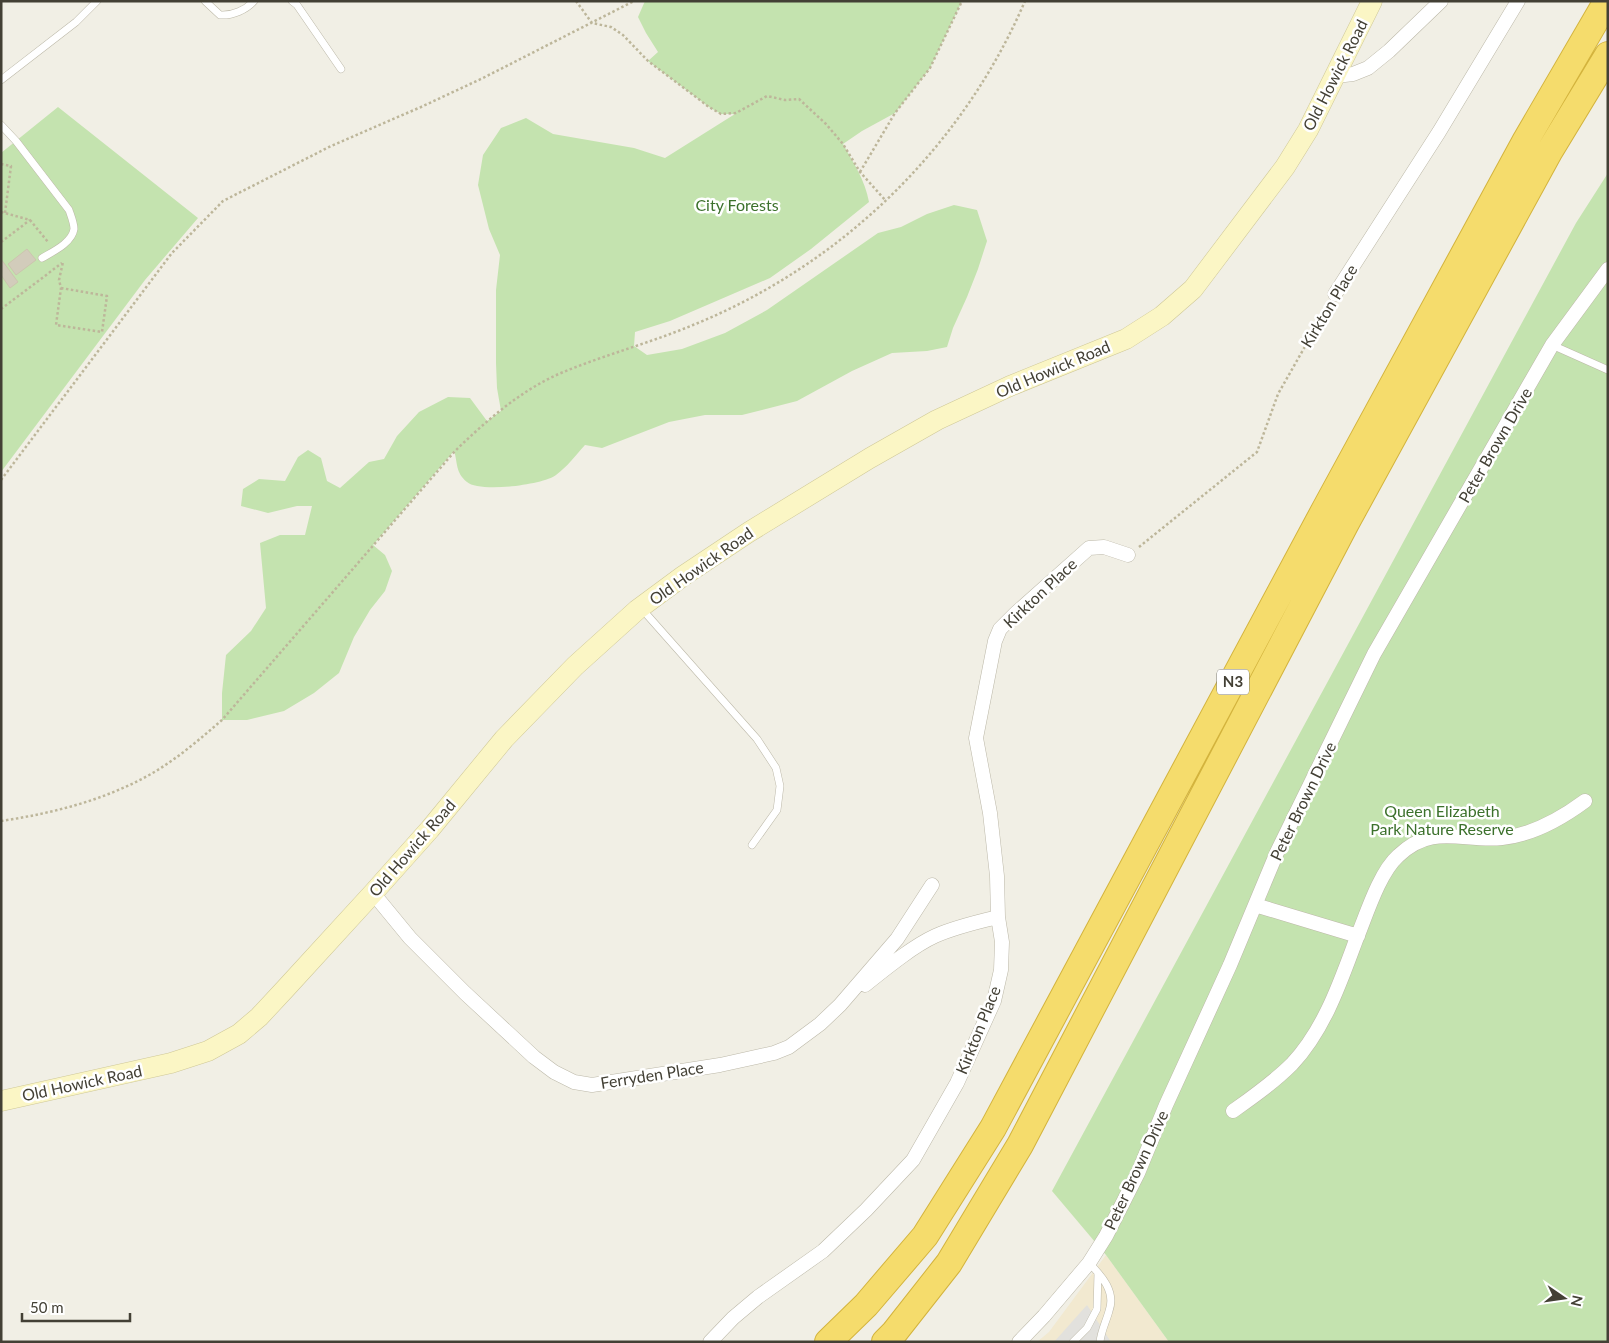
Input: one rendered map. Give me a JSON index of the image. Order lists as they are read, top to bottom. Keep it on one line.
{"streets":{"highway":["N3"],"main road":["Old Howick Road"],"street":["Kirkton Place","Peter Brown Drive","Ferryden Place"]},"crossings":[["Old Howick Road","Ferryden Place"],["Kirkton Place","Ferryden Place"]],"parks":["City Forests","Queen Elizabeth Park Nature Reserve"],"scale_bar":"50 m","north":"right"}
